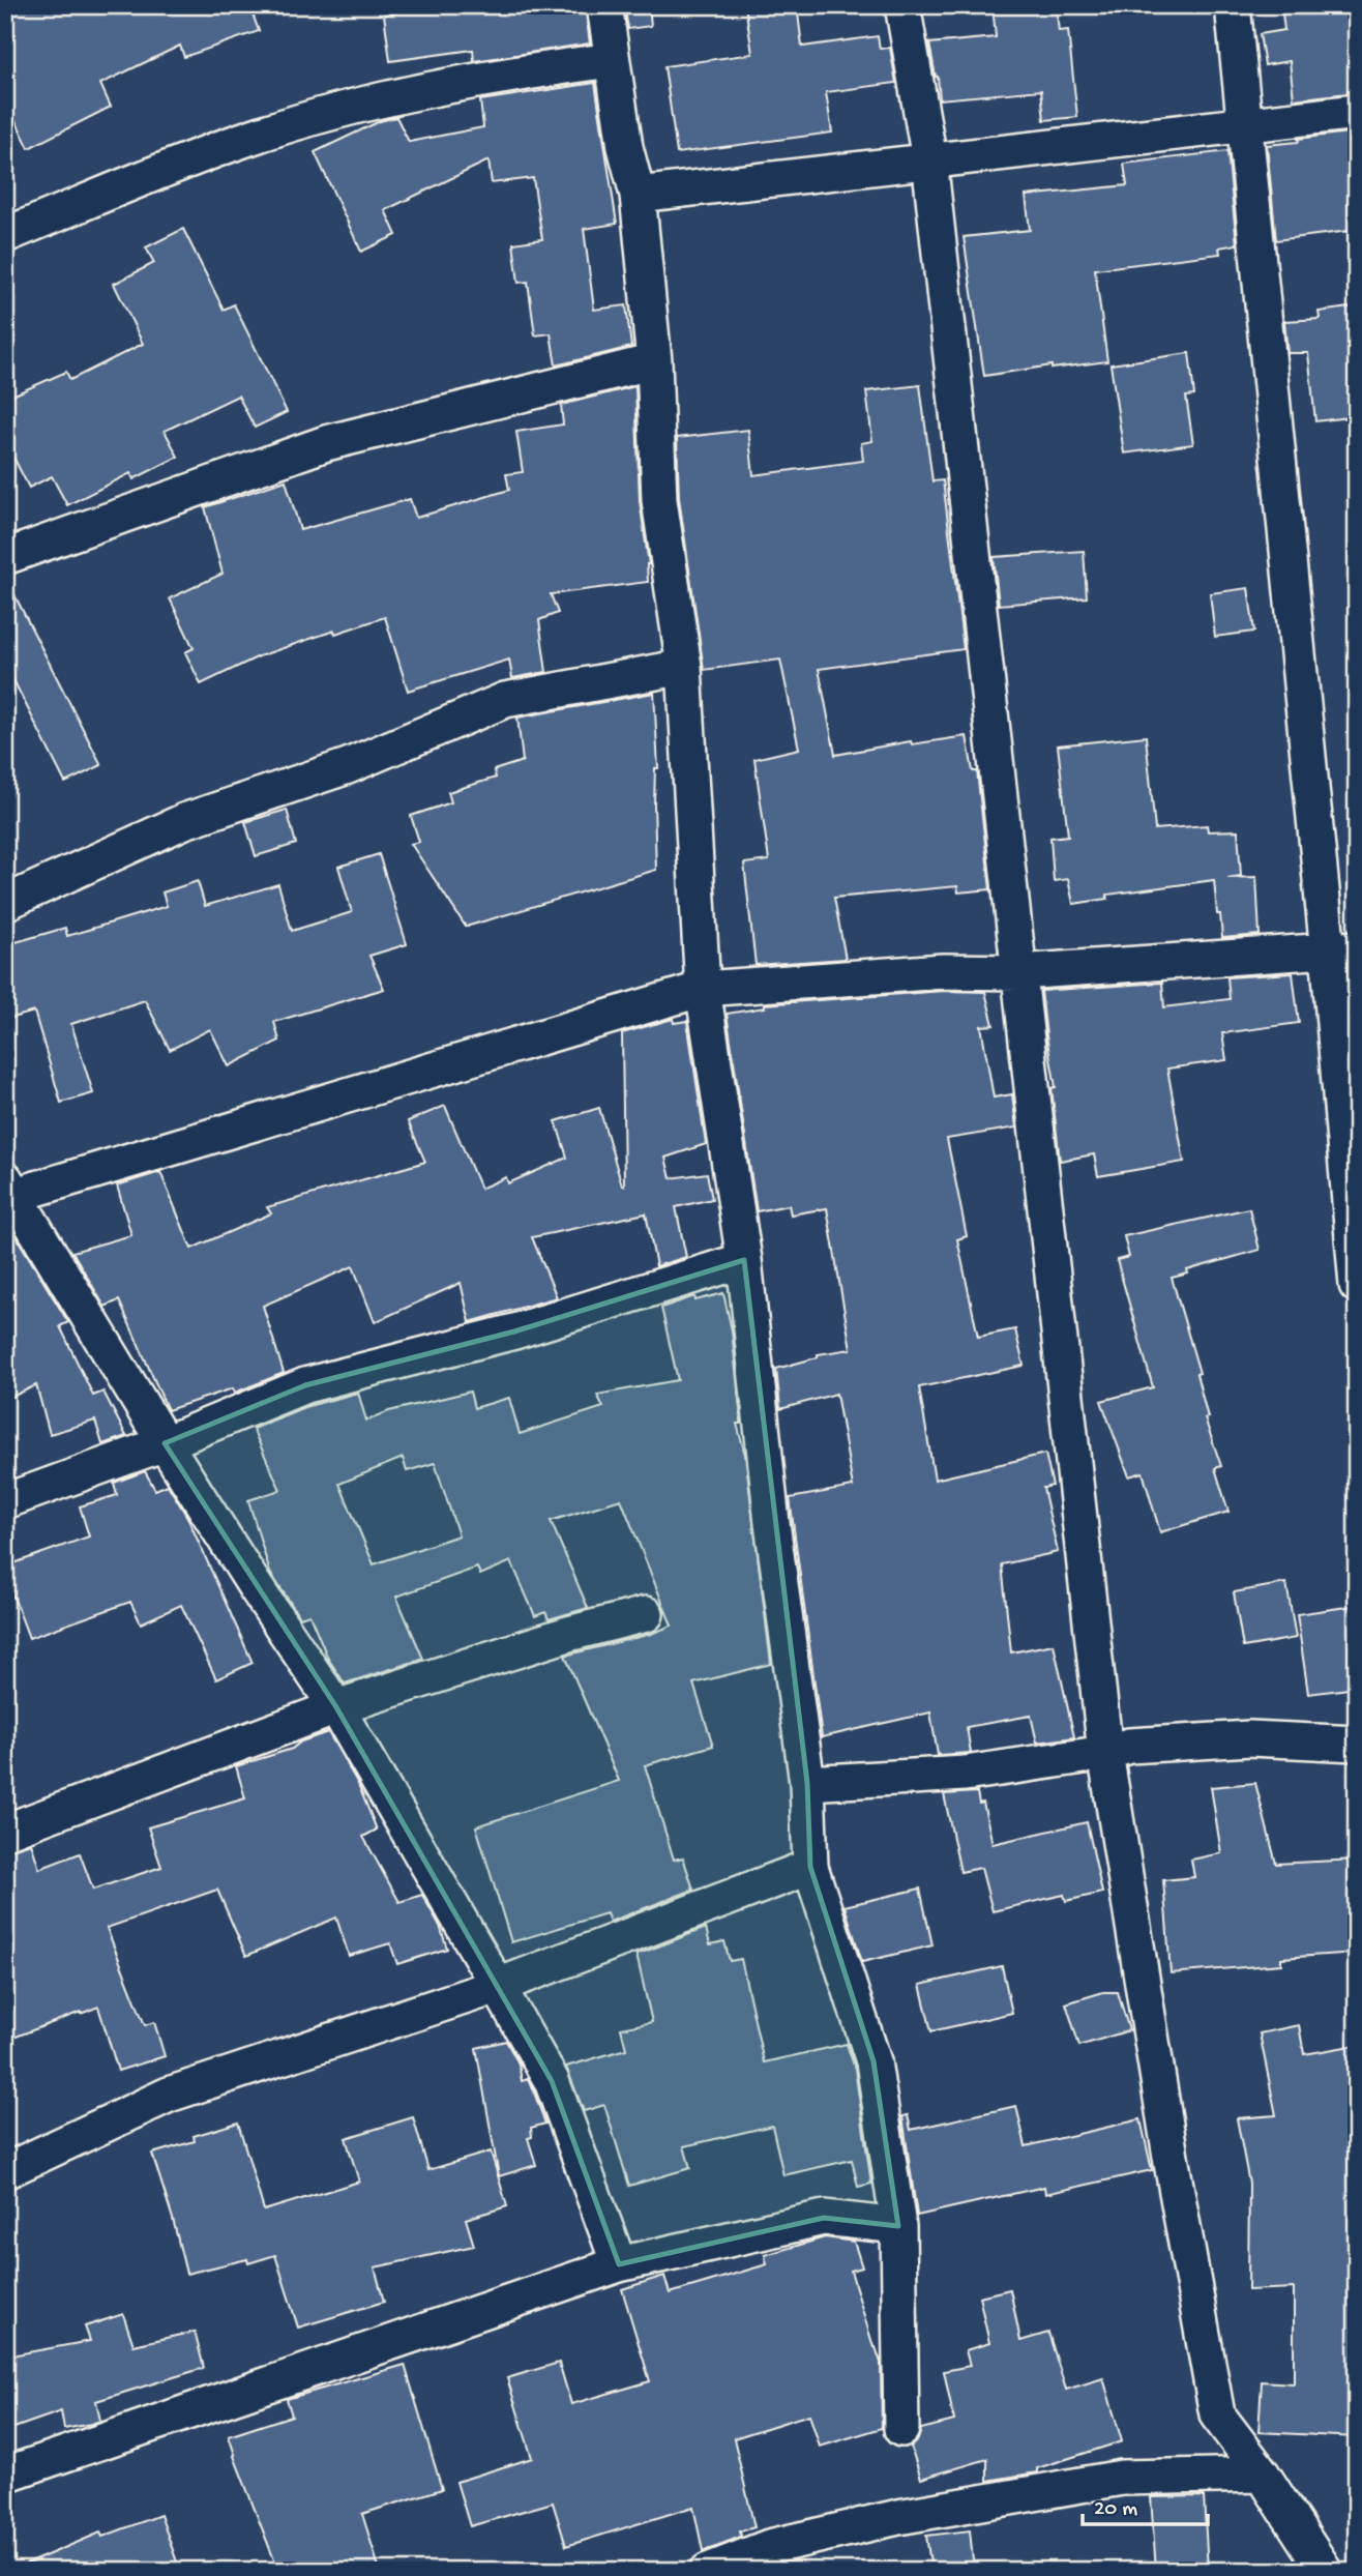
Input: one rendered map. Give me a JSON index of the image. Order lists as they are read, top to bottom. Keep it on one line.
{"scale_bar":"20 m"}
